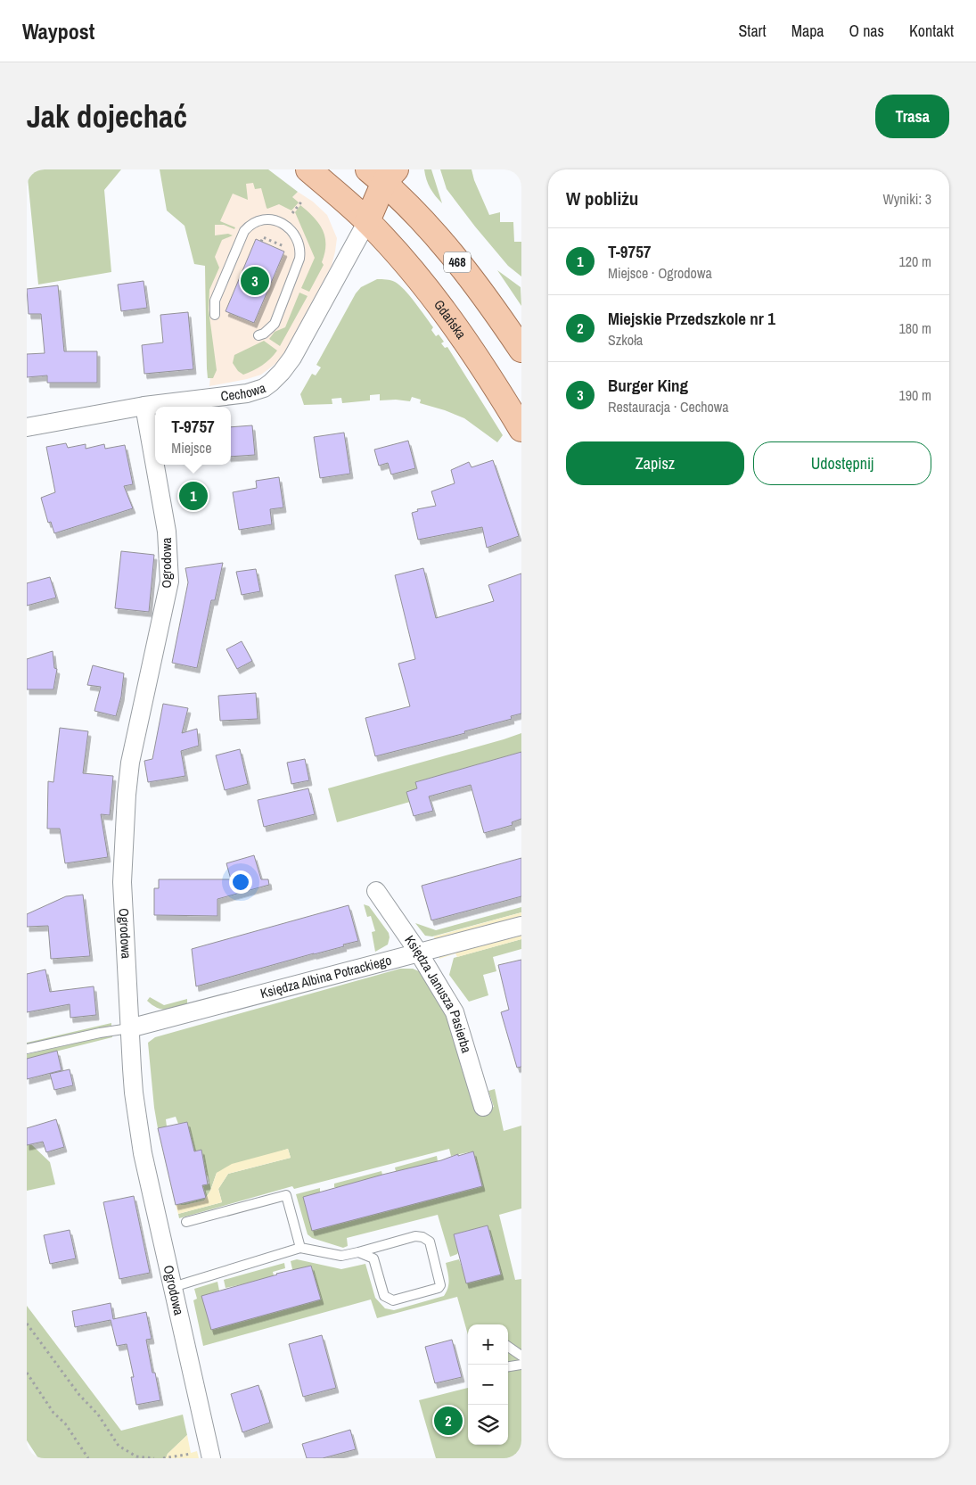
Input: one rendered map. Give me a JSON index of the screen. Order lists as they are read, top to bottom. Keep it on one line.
{"streets":{"main road":["468","Gdańska"],"street":["Cechowa","Ogrodowa","Księdza Albina Potrackiego","Księdza Janusza Pasierba"]},"crossings":[["Gdańska","Cechowa"],["Cechowa","Ogrodowa"],["Ogrodowa","Księdza Albina Potrackiego"],["Księdza Albina Potrackiego","Księdza Janusza Pasierba"]],"page":{"header":"Waypost","nav":["Start","Mapa","O nas","Kontakt"],"buttons":["Trasa",["Zapisz","Udostępnij"]],"title":"Jak dojechać","heading":["W pobliżu","Wyniki: 3"],"list":[{"mark":"1","name":"T-9757","note":"Miejsce · Ogrodowa","value":"120 m"},{"mark":"2","name":"Miejskie Przedszkole nr 1","note":"Szkoła","value":"180 m"},{"mark":"3","name":"Burger King","note":"Restauracja · Cechowa","value":"190 m"}],"pins":["3","1","2"],"popup":["T-9757","Miejsce"],"map_buttons":["+","−"]}}
